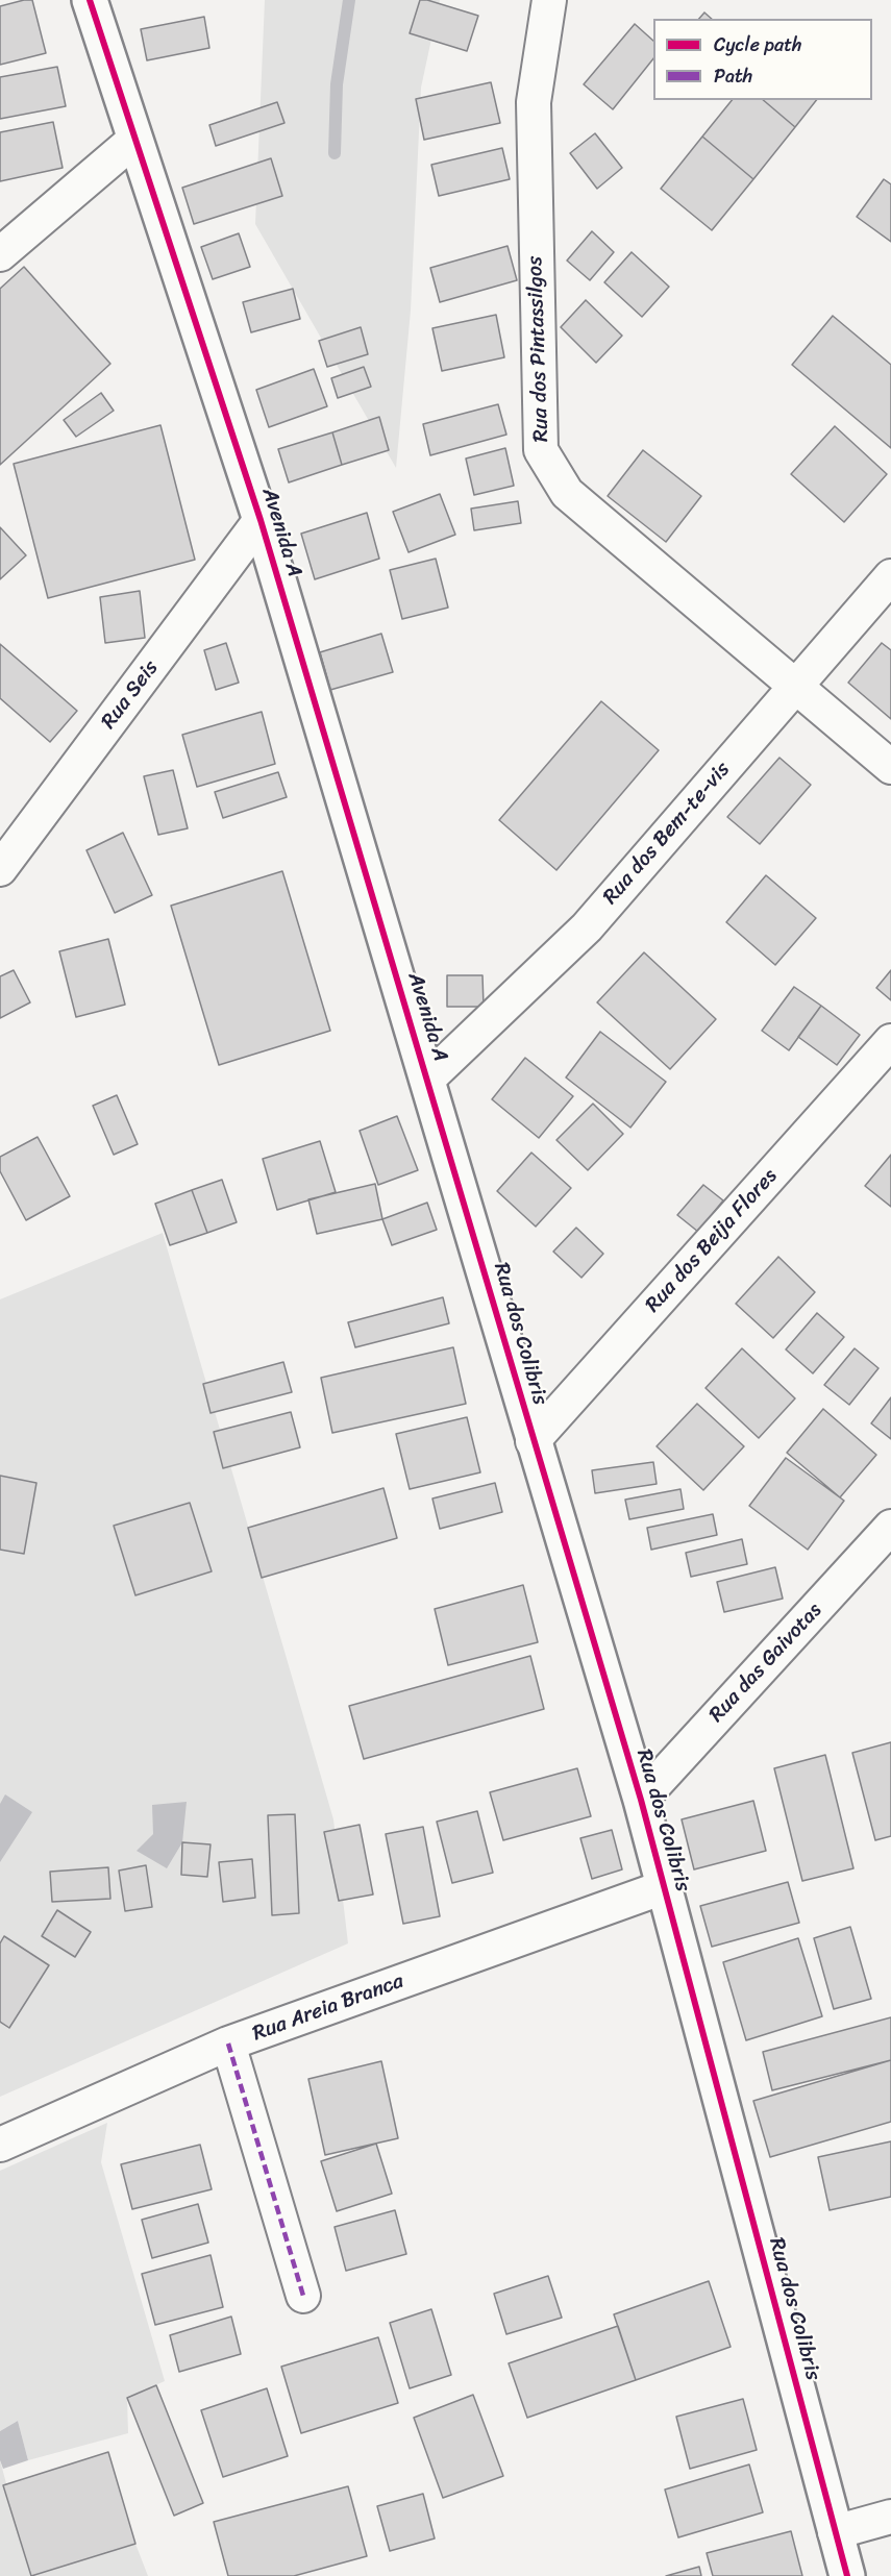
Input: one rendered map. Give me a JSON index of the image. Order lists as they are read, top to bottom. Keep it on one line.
{"streets":{"street":["Rua dos Pintassilgos","Avenida A","Rua Seis","Rua dos Bem-te-vis","Rua dos Beija Flores","Rua dos Colibris","Rua das Gaivotas","Rua Areia Branca"]},"crossings":[["Rua dos Pintassilgos","Rua dos Bem-te-vis"],["Avenida A","Rua Seis"],["Avenida A","Rua dos Bem-te-vis"],["Avenida A","Rua dos Colibris"],["Rua dos Bem-te-vis","Rua dos Colibris"],["Rua dos Beija Flores","Rua dos Colibris"],["Rua dos Colibris","Rua das Gaivotas"],["Rua dos Colibris","Rua Areia Branca"]],"legend":["Cycle path","Path"]}
